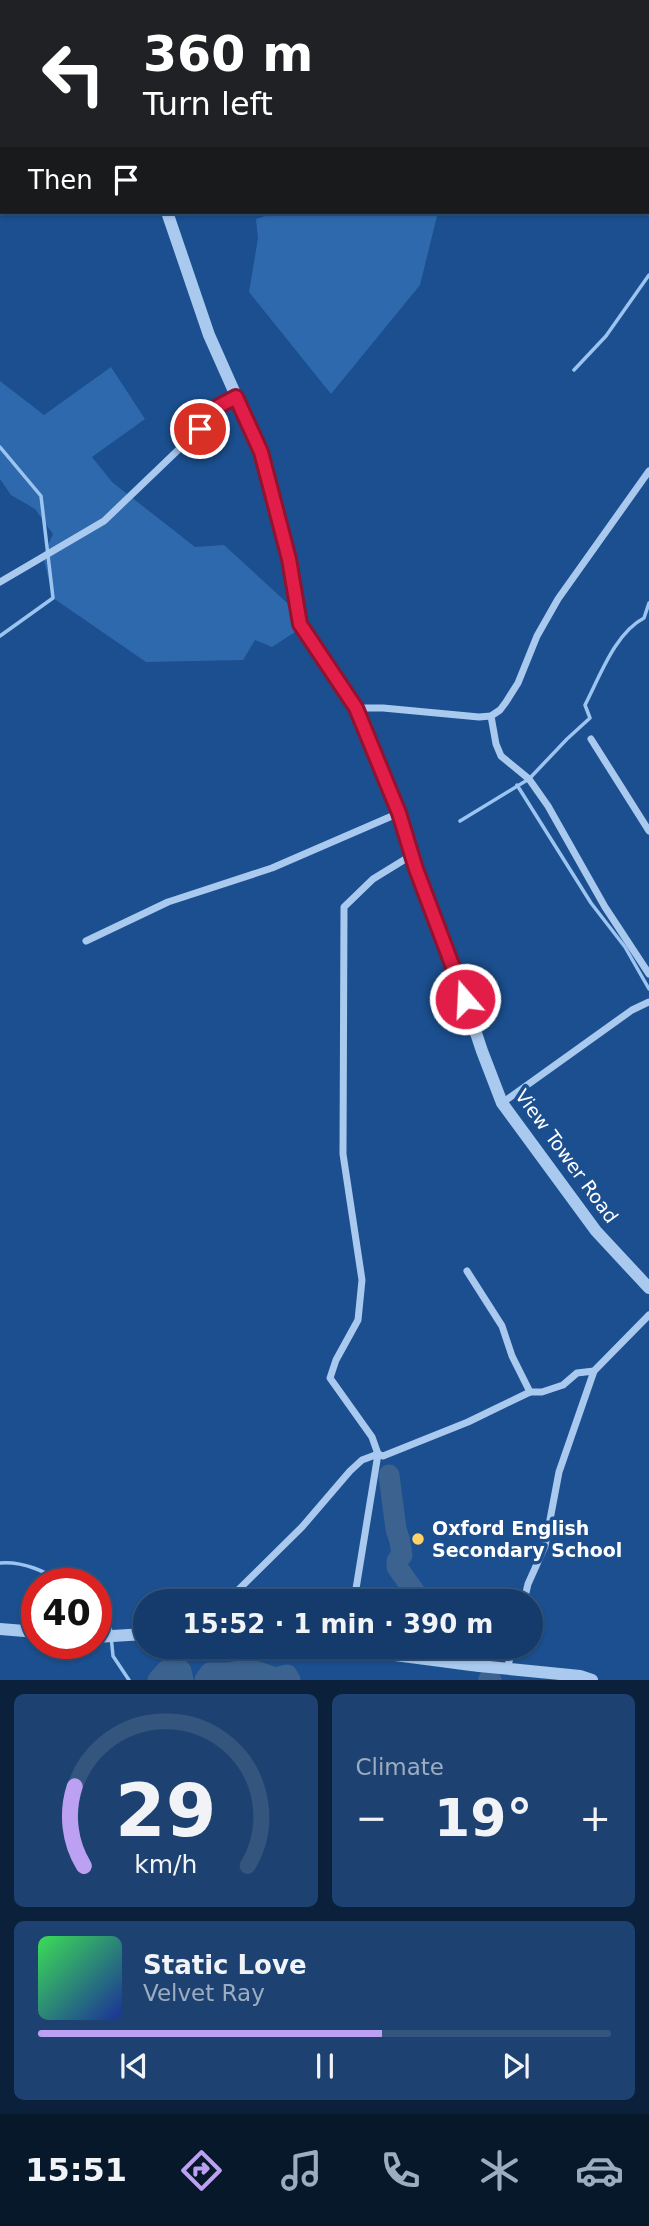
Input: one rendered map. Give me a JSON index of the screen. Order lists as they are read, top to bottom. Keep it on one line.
{"streets":{"street":["View Tower Road"]},"places":["Oxford English Secondary School"],"page":{"turn":["360 m","Turn left"],"then":"Then","limit":"40","trip":"15:52 · 1 min · 390 m","tile":"Climate","heat":["−","19°","+"],"song":["Static Love","Velvet Ray"],"tabs":"15:51","gauge":["29","km/h"]}}
